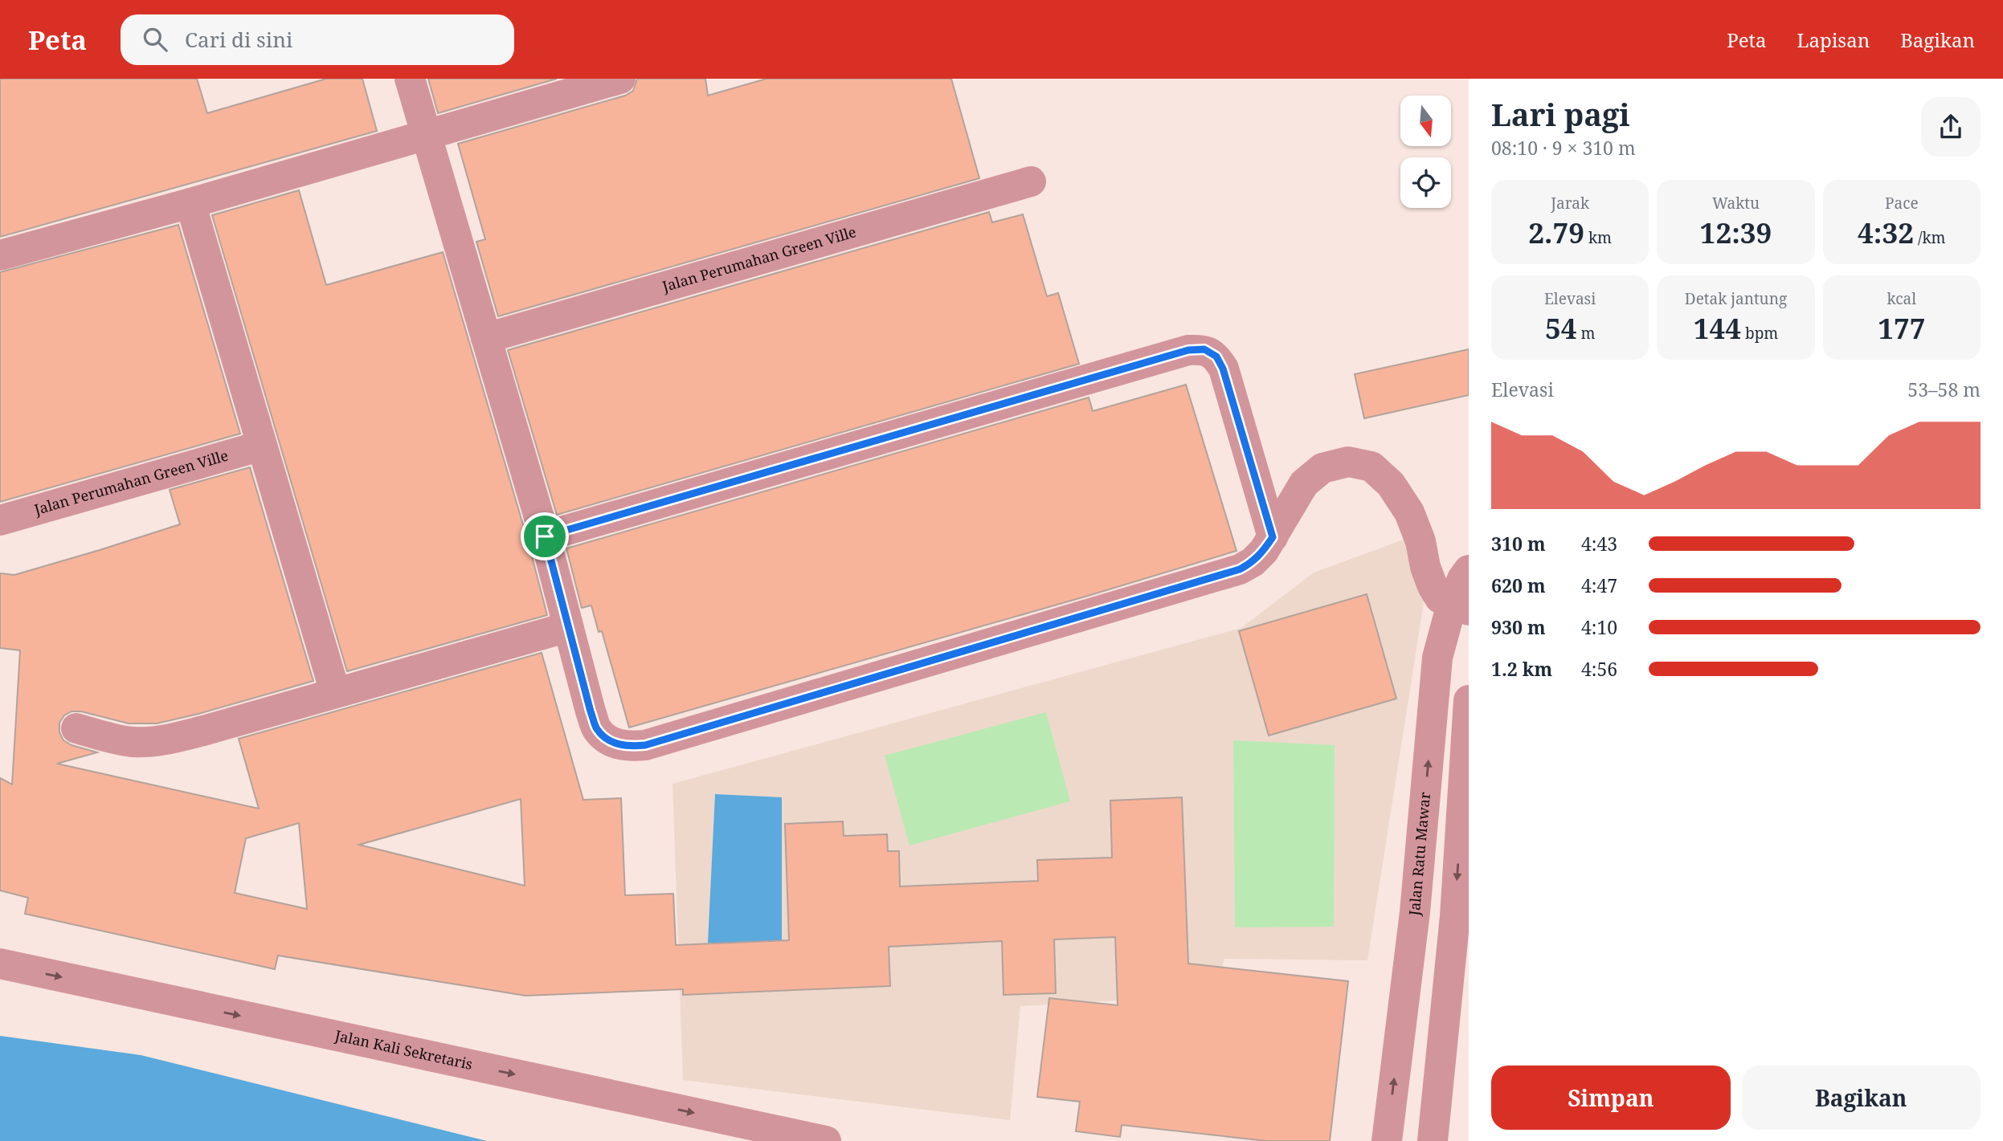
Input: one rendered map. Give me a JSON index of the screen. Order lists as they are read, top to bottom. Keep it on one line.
{"streets":{"street":["Jalan Perumahan Green Ville","Jalan Ratu Mawar","Jalan Kali Sekretaris"]},"one_way":["Jalan Kali Sekretaris"],"north":"bottom","page":{"header":"Peta","search":"Cari di sini","nav":["Peta","Lapisan","Bagikan"],"heading":["Lari pagi","08:10 · 9 × 310 m"],"stats":[["Jarak","2.79 km"],["Waktu","12:39"],["Pace","4:32 /km"],["Elevasi","54 m"],["Detak jantung","144 bpm"],["kcal","177"]],"chart":["Elevasi","53–58 m"],"list":[{"name":"310 m","note":"4:43"},{"name":"620 m","note":"4:47"},{"name":"930 m","note":"4:10"},{"name":"1.2 km","note":"4:56"}],"buttons":["Simpan","Bagikan"]}}
